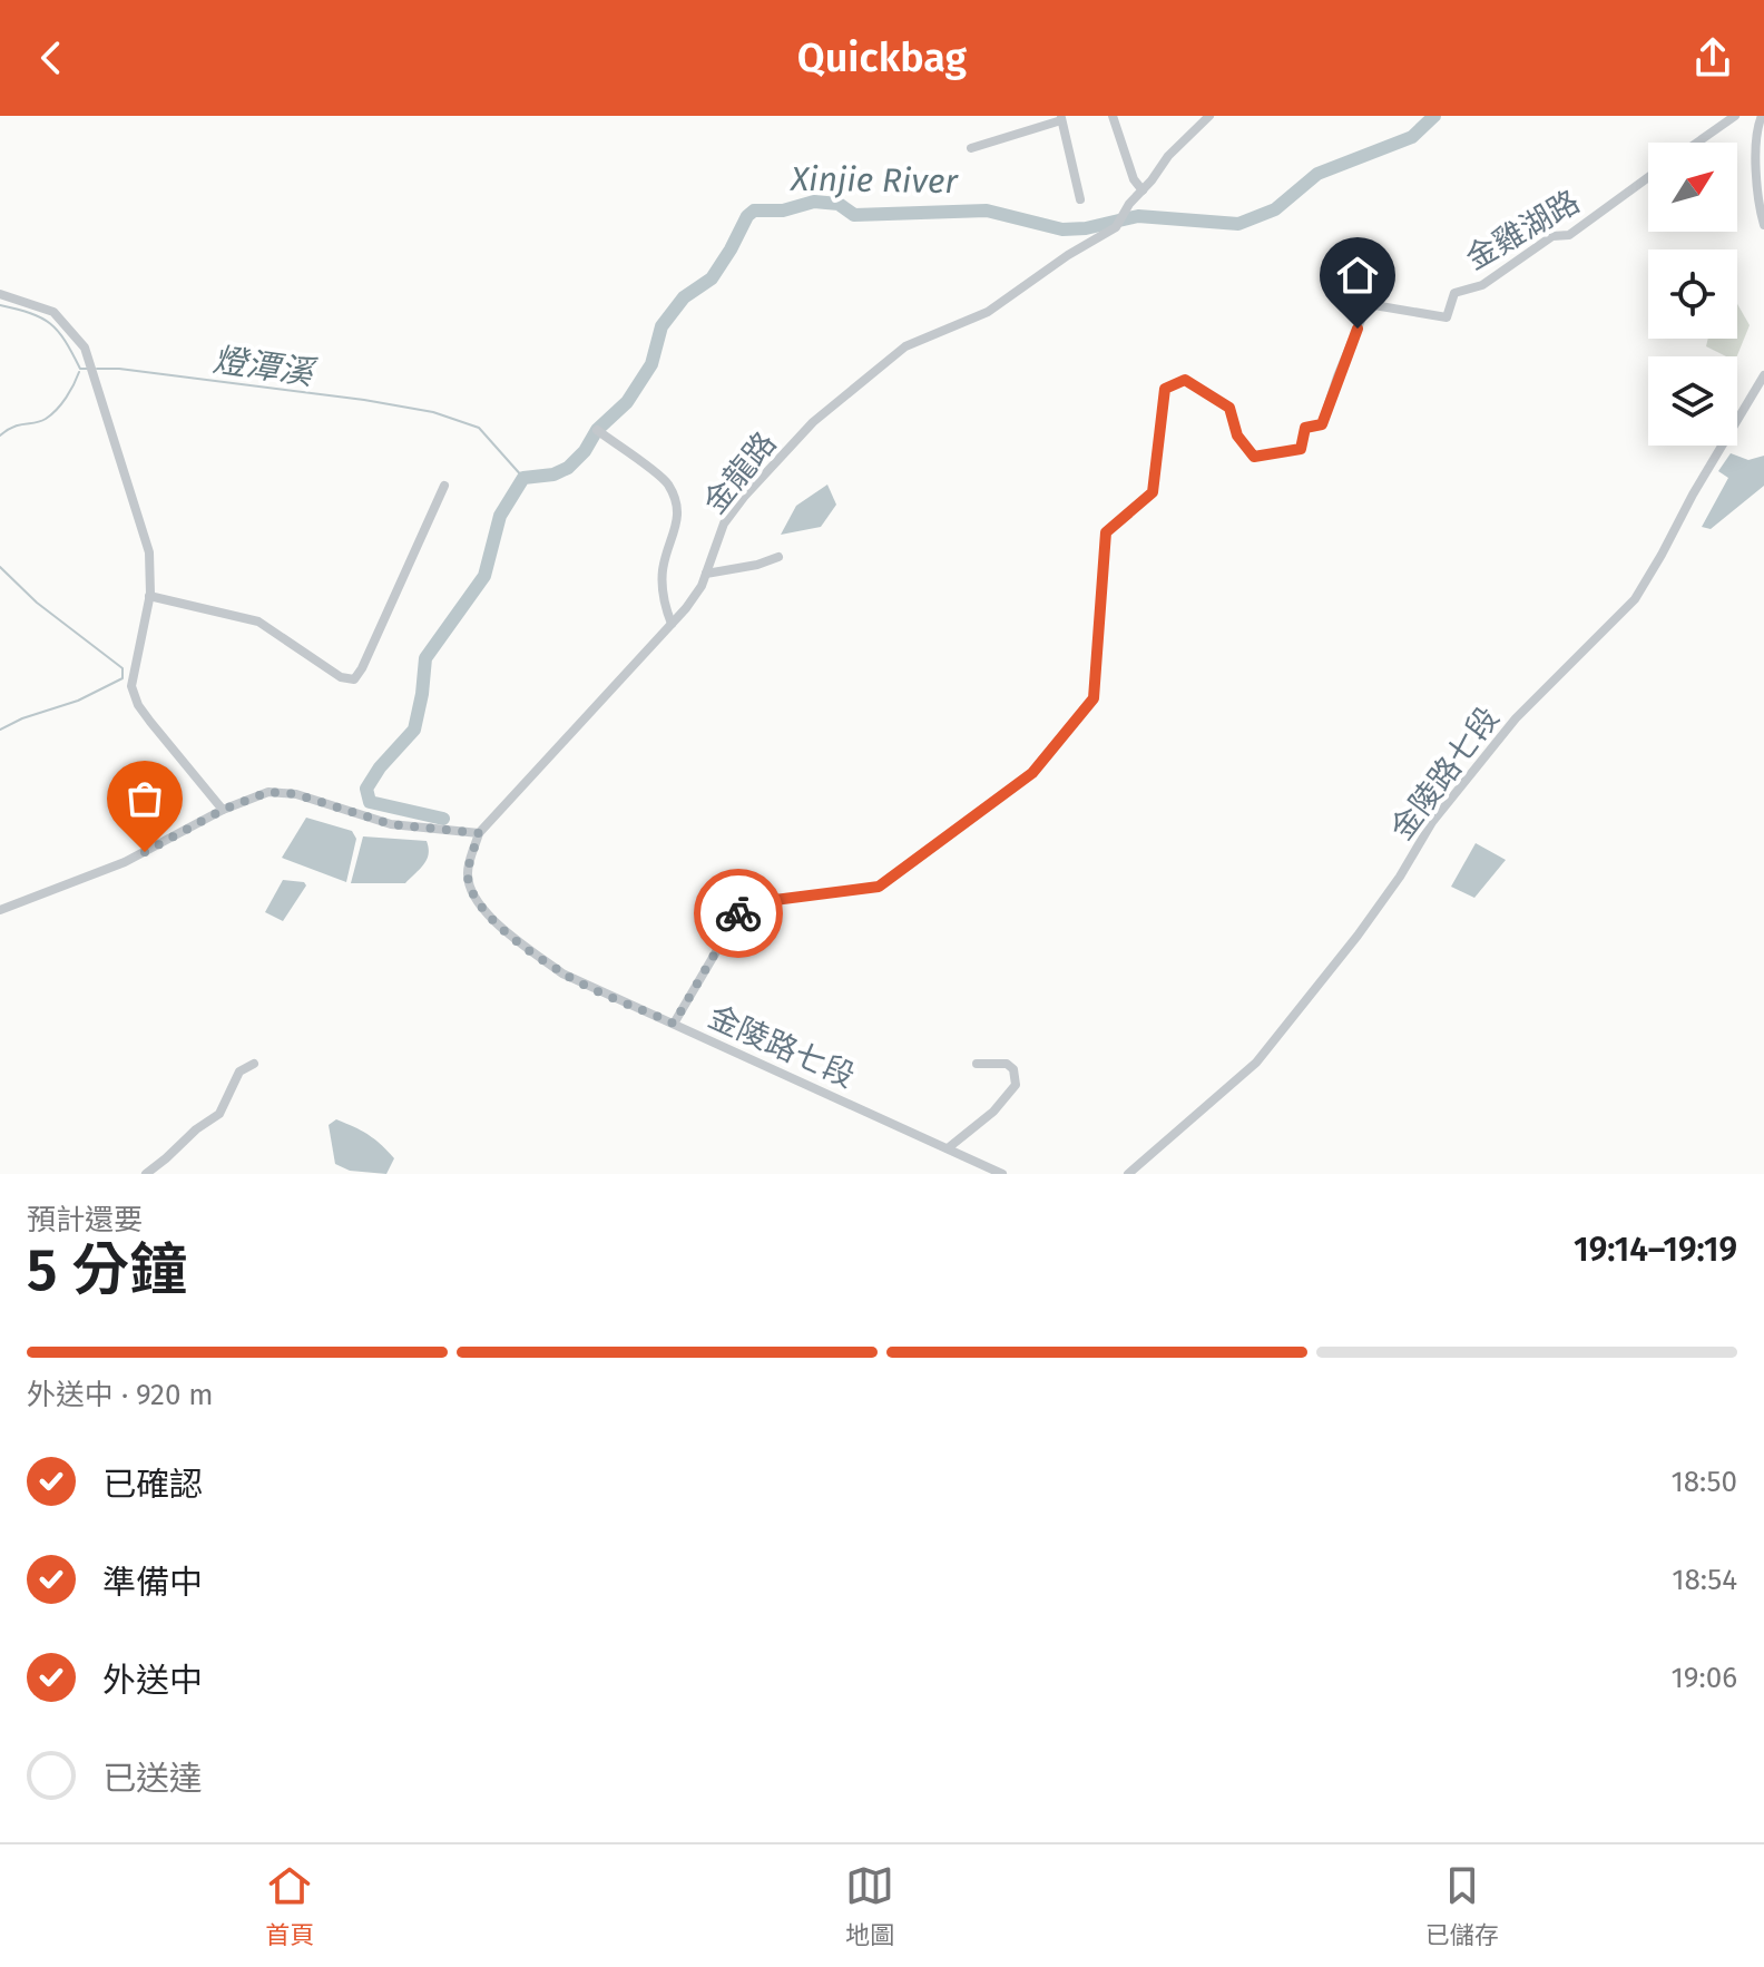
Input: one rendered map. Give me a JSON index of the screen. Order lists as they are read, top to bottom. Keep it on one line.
{"streets":{"street":["金雞湖路","金龍路","金陵路七段"]},"crossings":[["金雞湖路","金陵路七段"],["金龍路","金陵路七段"]],"water":["Xinjie River","燈潭溪"],"north":"top right","page":{"header":"Quickbag","heading":["5 分鐘","預計還要","19:14–19:19"],"bar":"外送中 · 920 m","list":[["已確認","18:50"],["準備中","18:54"],["外送中","19:06"],"已送達"],"tabs":["首頁","地圖","已儲存"]}}
